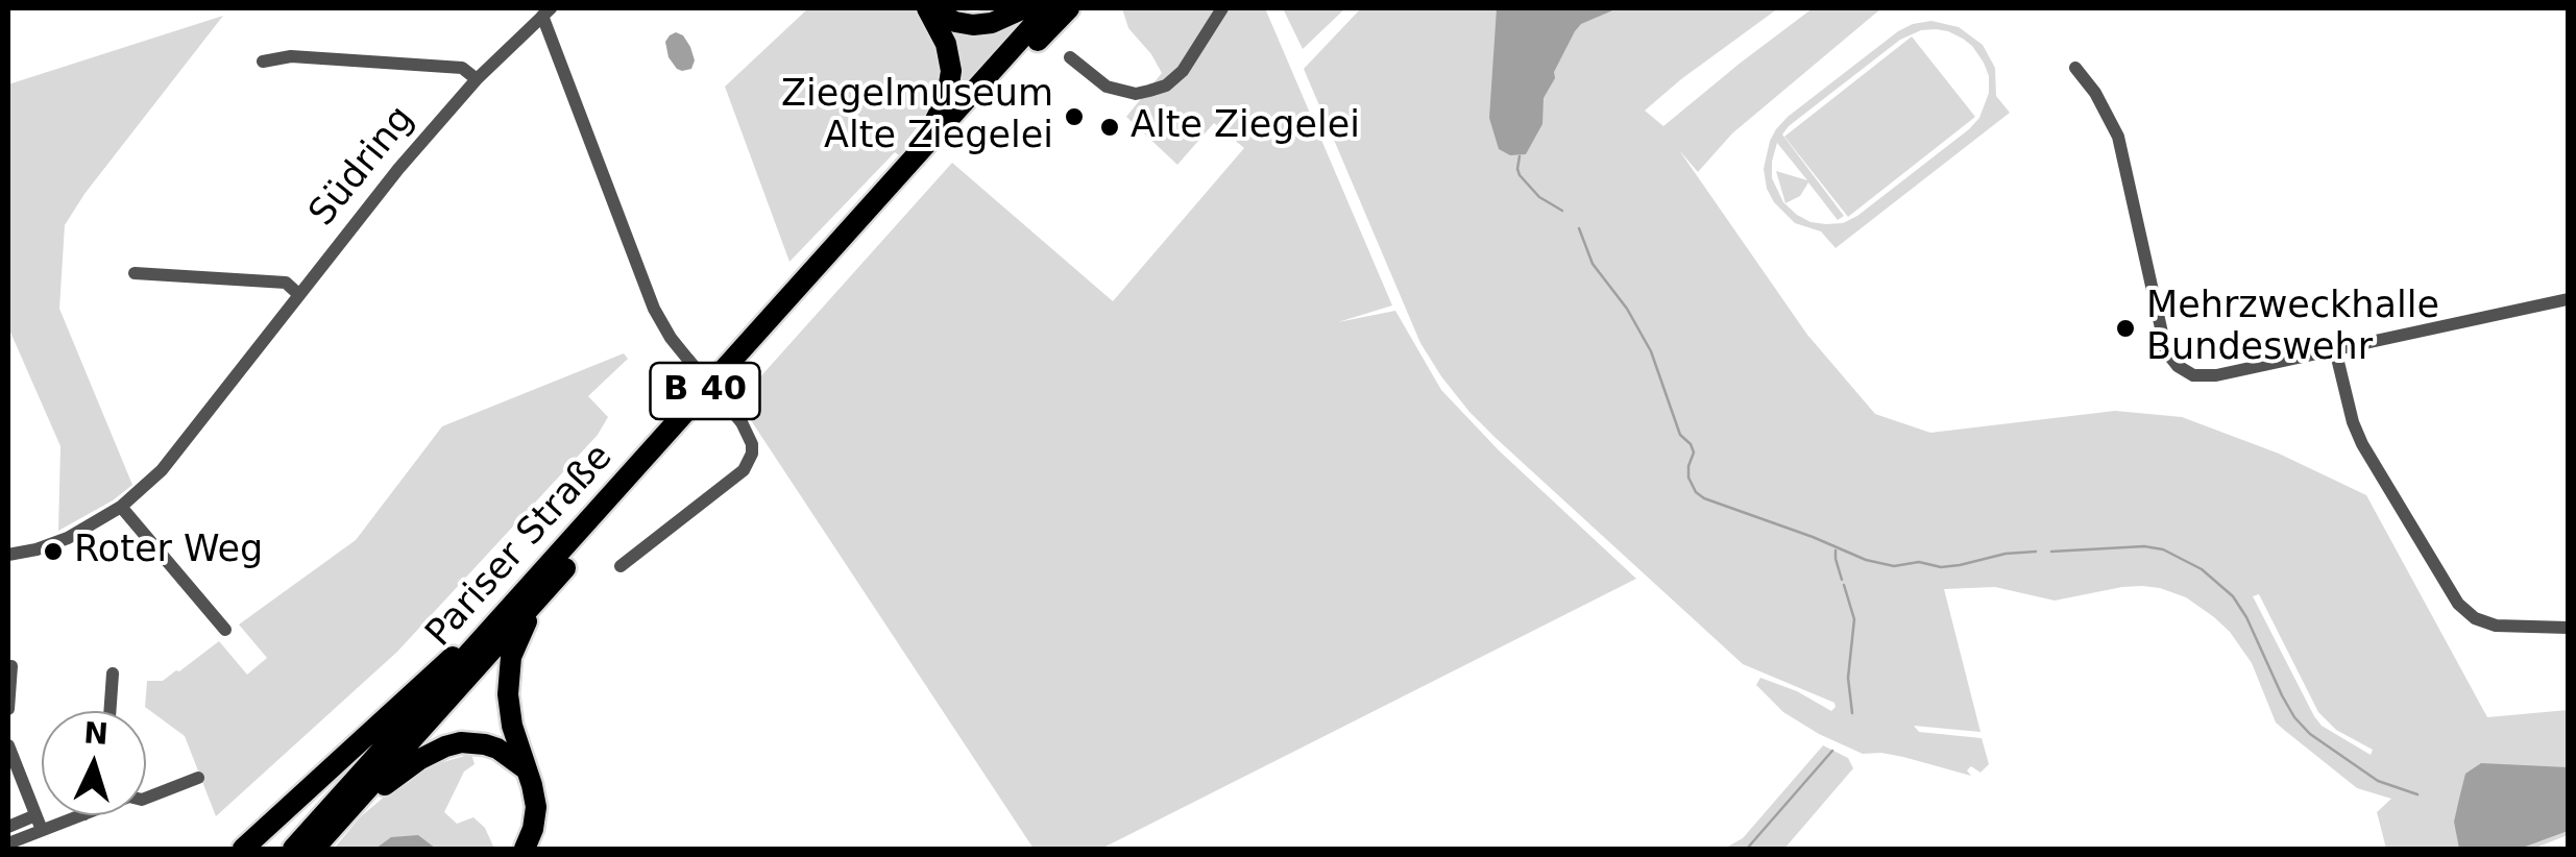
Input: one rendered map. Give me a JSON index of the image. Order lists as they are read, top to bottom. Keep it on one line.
{"streets":{"highway":["B 40","Pariser Straße"],"street":["Südring"]},"crossings":[["B 40","Pariser Straße"]],"places":["Ziegelmuseum Alte Ziegelei","Alte Ziegelei","Mehrzweckhalle Bundeswehr","Roter Weg"],"north":"top"}
